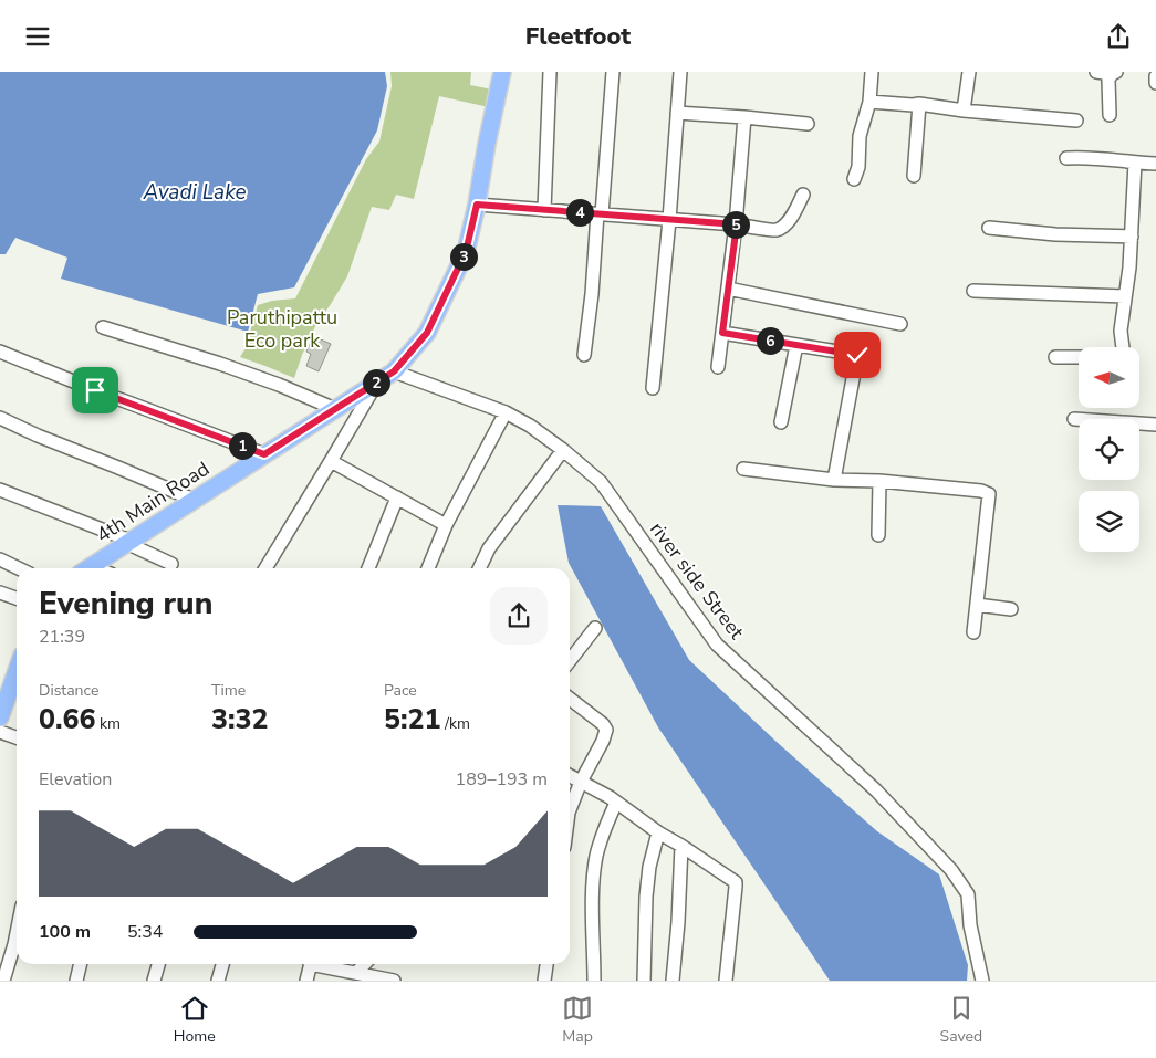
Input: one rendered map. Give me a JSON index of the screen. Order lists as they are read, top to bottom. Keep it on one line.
{"streets":{"main road":["4th Main Road"],"street":["river side Street"]},"crossings":[["4th Main Road","river side Street"]],"water":["Avadi Lake"],"parks":["Paruthipattu Eco park"],"north":"left","page":{"header":"Fleetfoot","pins":["4","5","3","6","2","1"],"heading":["Evening run","21:39"],"stats":[["Distance","0.66 km"],["Time","3:32"],["Pace","5:21 /km"]],"chart":["Elevation","189–193 m"],"list":[{"name":"100 m","note":"5:34"}],"tabs":["Home","Map","Saved"]}}
